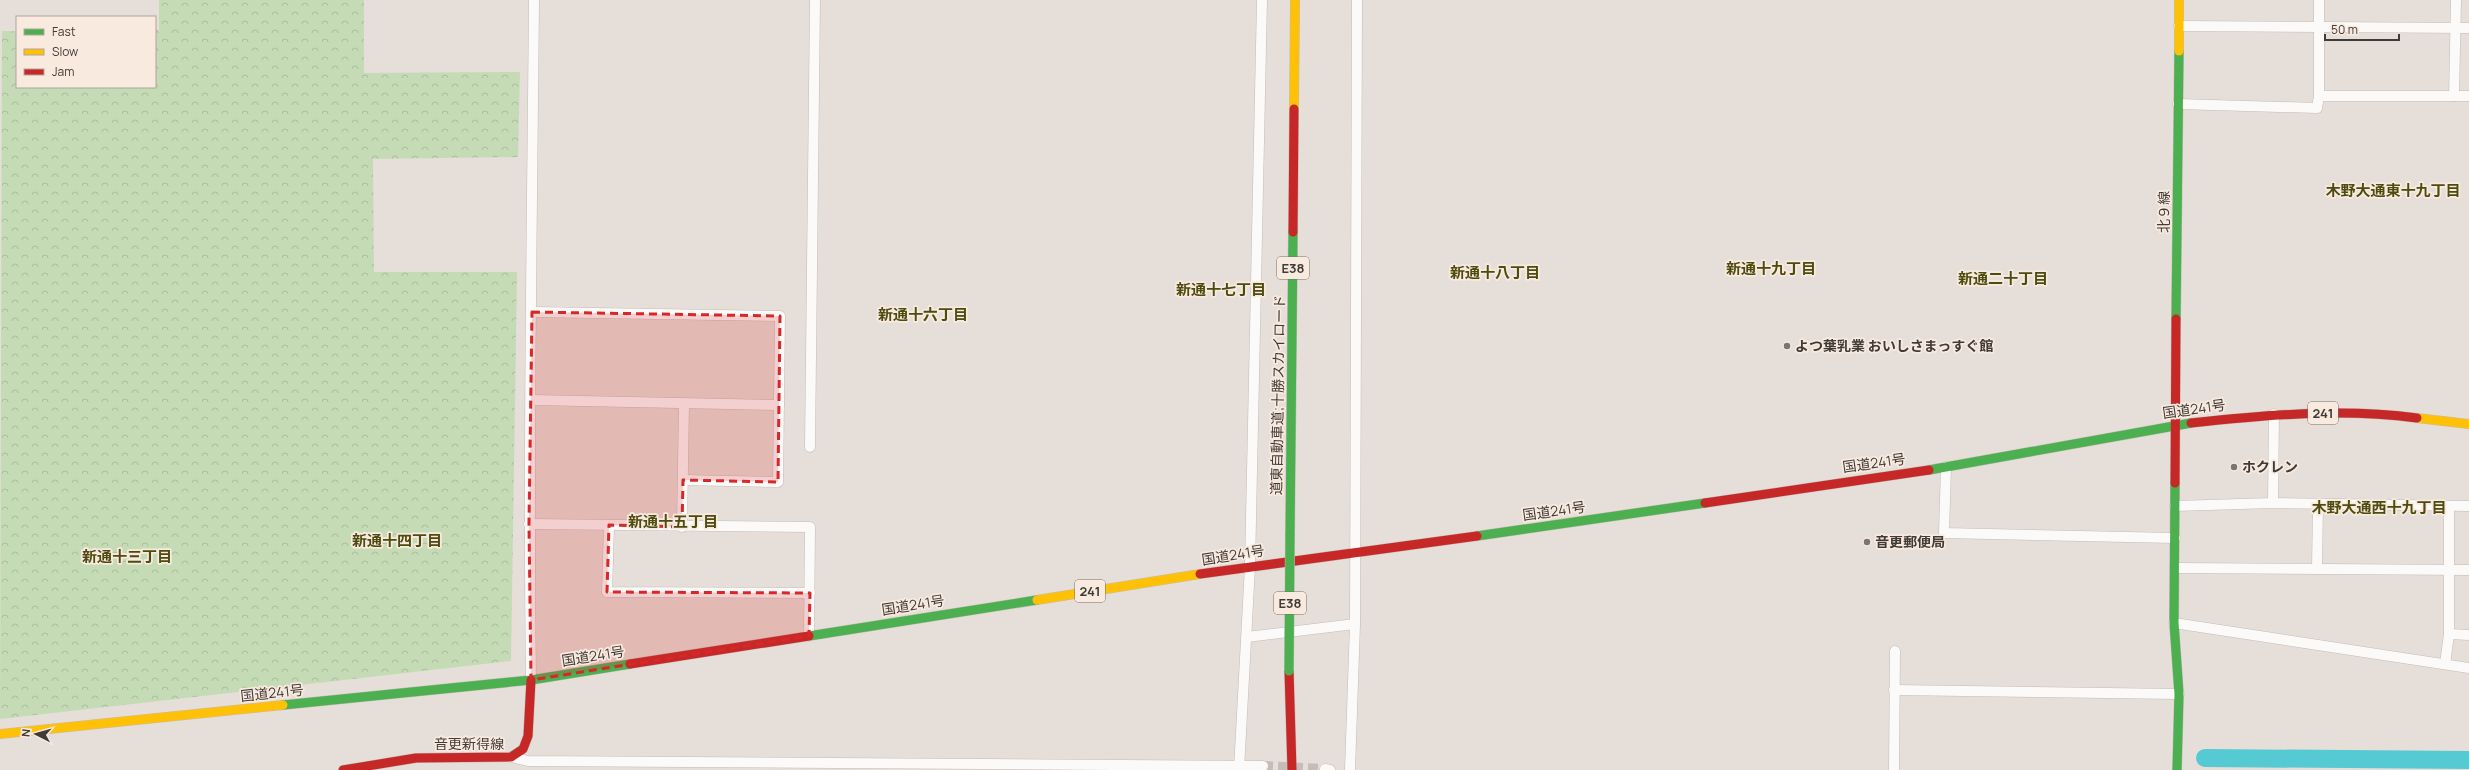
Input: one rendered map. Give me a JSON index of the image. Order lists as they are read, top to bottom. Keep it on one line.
{"streets":{"main road":["北９線","E38","道東自動車道;十勝スカイロード","国道241号","241","音更新得線"]},"crossings":[["北９線","国道241号"],["国道241号","音更新得線"]],"districts":["木野大通東十九丁目","新通十九丁目","新通十八丁目","新通二十丁目","新通十七丁目","新通十六丁目","木野大通西十九丁目","新通十五丁目","新通十四丁目","新通十三丁目"],"places":["よつ葉乳業 おいしさまっすぐ館","ホクレン","音更郵便局"],"legend":["Fast","Slow","Jam"],"scale_bar":"50 m","north":"left"}
